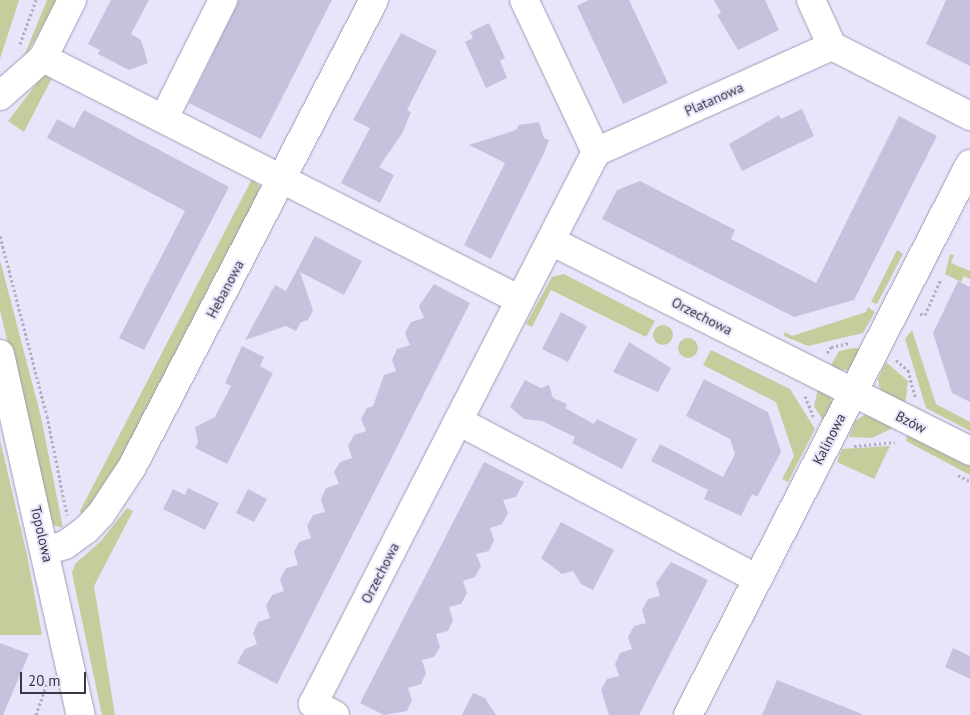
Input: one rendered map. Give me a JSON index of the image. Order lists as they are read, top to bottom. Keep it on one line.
{"streets":{"street":["Platanowa","Hebanowa","Orzechowa","Bzów","Kalinowa","Topolowa"]},"crossings":[["Platanowa","Orzechowa"],["Hebanowa","Topolowa"],["Orzechowa","Bzów"],["Orzechowa","Kalinowa"],["Bzów","Kalinowa"]],"scale_bar":"20 m"}
